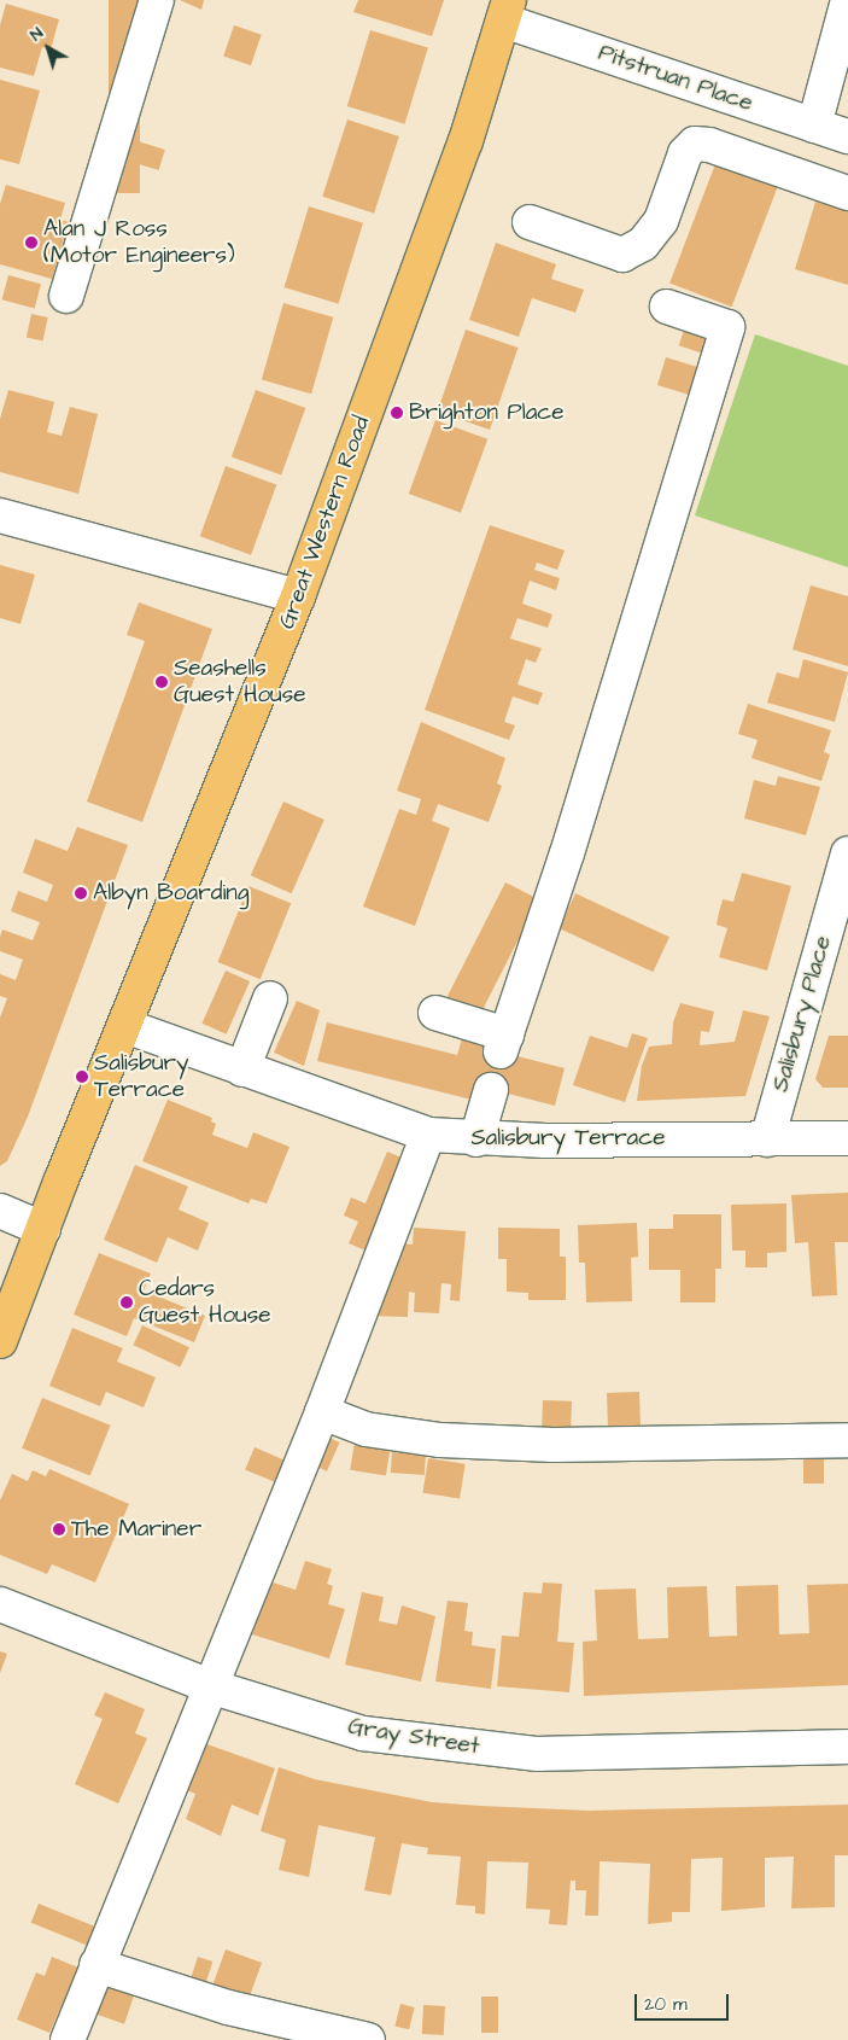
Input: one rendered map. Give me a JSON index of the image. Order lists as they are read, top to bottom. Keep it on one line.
{"streets":{"main road":["Great Western Road"],"street":["Pitstruan Place","Salisbury Place","Salisbury Terrace","Gray Street"]},"crossings":[["Pitstruan Place","Great Western Road"],["Great Western Road","Salisbury Terrace"],["Salisbury Place","Salisbury Terrace"]],"places":["Alan J Ross (Motor Engineers)","Brighton Place","Seashells Guest House","Albyn Boarding","Salisbury Terrace","Cedars Guest House","The Mariner"],"scale_bar":"20 m","north":"top left"}
